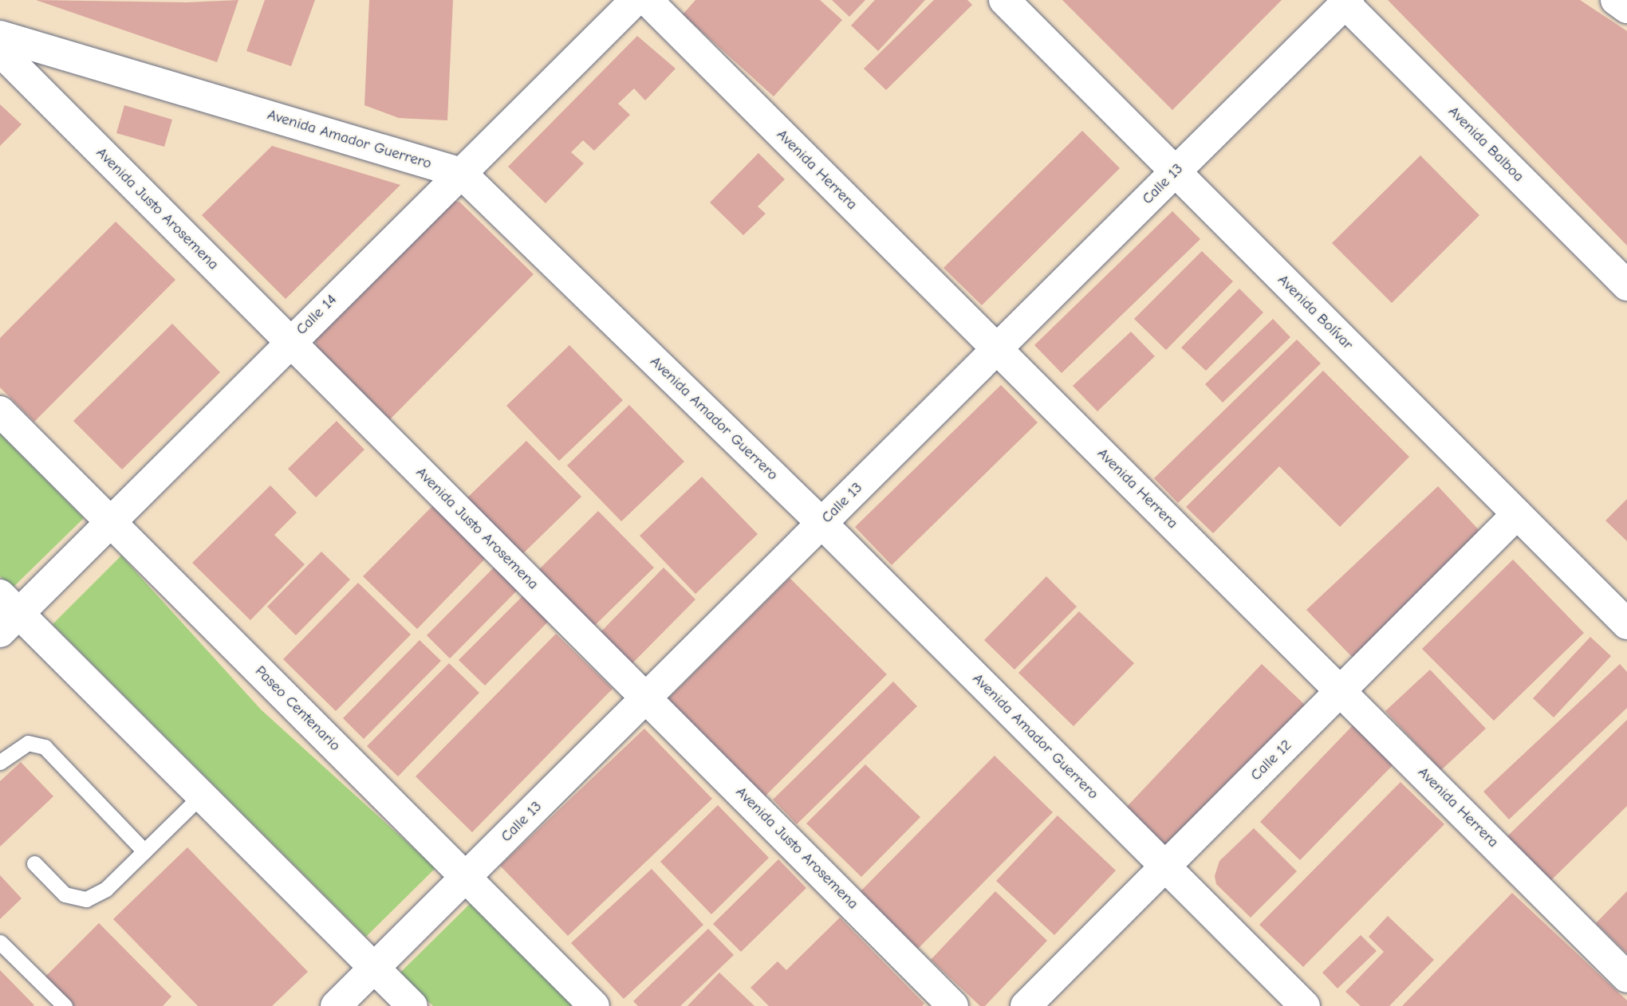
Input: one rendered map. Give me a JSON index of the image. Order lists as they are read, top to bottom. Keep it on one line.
{"streets":{"street":["Avenida Amador Guerrero","Avenida Balboa","Avenida Herrera","Calle 13","Avenida Justo Arosemena","Avenida Bolívar","Calle 14","Paseo Centenario","Calle 12"]},"crossings":[["Avenida Amador Guerrero","Calle 13"],["Avenida Amador Guerrero","Calle 14"],["Avenida Amador Guerrero","Calle 12"],["Avenida Balboa","Calle 13"],["Avenida Herrera","Calle 13"],["Avenida Herrera","Calle 12"],["Calle 13","Avenida Justo Arosemena"],["Calle 13","Avenida Bolívar"],["Calle 13","Paseo Centenario"],["Avenida Justo Arosemena","Calle 14"],["Avenida Bolívar","Calle 12"],["Calle 14","Paseo Centenario"]]}
